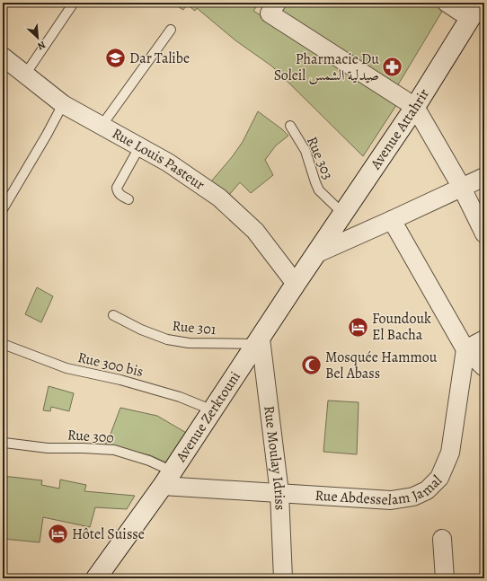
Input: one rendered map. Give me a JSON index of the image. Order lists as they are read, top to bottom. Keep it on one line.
{"streets":{"street":["Avenue Attahrir","Rue Louis Pasteur","Avenue Zerktouni","Rue Moulay Idriss","Rue Abdesselam Jamal"],"lane":["Rue 303","Rue 301","Rue 300 bis","Rue 300"]},"crossings":[["Avenue Attahrir","Rue 303"],["Avenue Attahrir","Avenue Zerktouni"],["Rue Louis Pasteur","Avenue Zerktouni"],["Rue 301","Avenue Zerktouni"],["Rue 301","Rue Moulay Idriss"],["Rue 300 bis","Avenue Zerktouni"],["Avenue Zerktouni","Rue 300"],["Avenue Zerktouni","Rue Moulay Idriss"],["Avenue Zerktouni","Rue Abdesselam Jamal"],["Rue 300","Rue Abdesselam Jamal"],["Rue Moulay Idriss","Rue Abdesselam Jamal"]],"places":{"school or university":["Dar Talibe"],"pharmacy":["Pharmacie Du Soleil صيدلية الشمس"],"hotel":["Foundouk El Bacha","Hôtel Suisse"],"mosque":["Mosquée Hammou Bel Abass"]},"north":"bottom right"}
